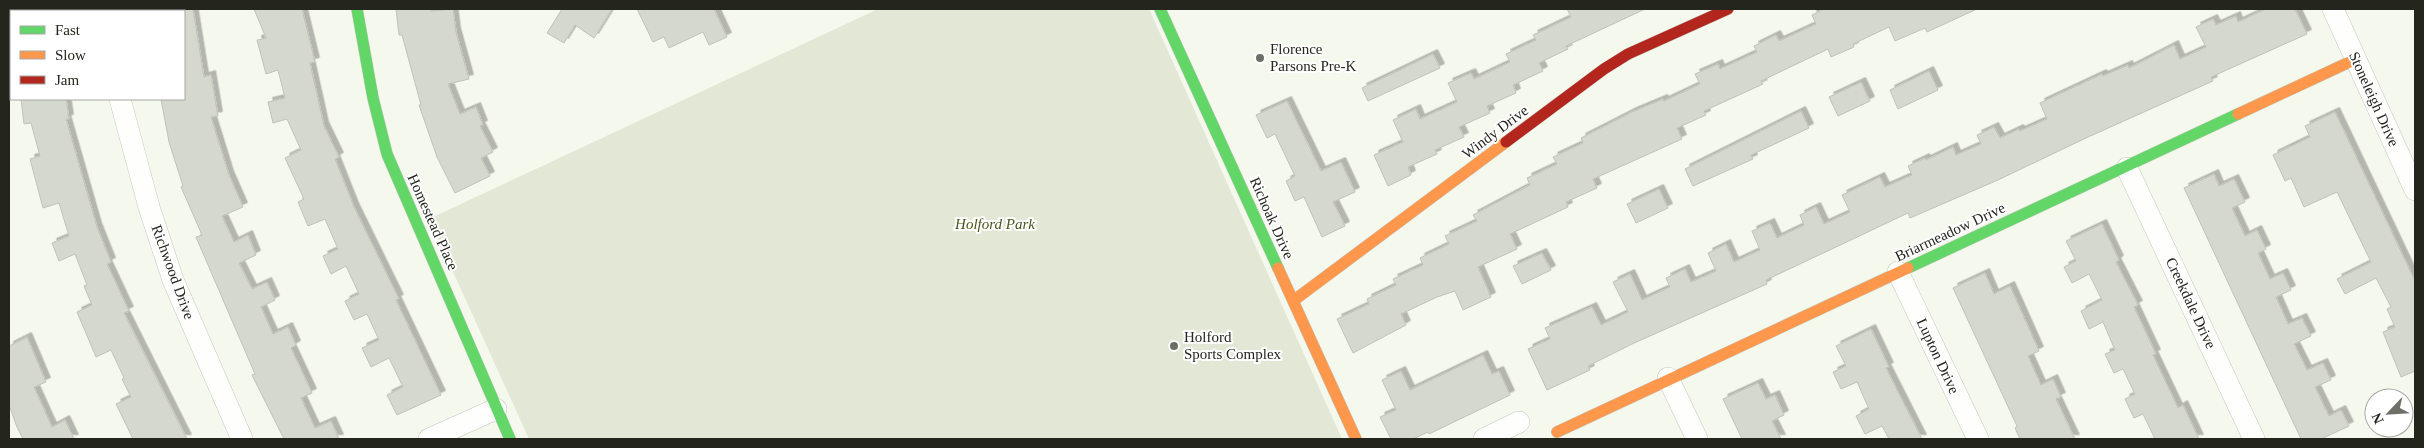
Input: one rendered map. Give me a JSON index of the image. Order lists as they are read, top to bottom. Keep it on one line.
{"streets":{"street":["Stoneleigh Drive","Windy Drive","Richoak Drive","Homestead Place","Briarmeadow Drive","Richwood Drive","Creekdale Drive","Lupton Drive"]},"crossings":[["Stoneleigh Drive","Briarmeadow Drive"],["Windy Drive","Richoak Drive"],["Briarmeadow Drive","Creekdale Drive"],["Briarmeadow Drive","Lupton Drive"]],"parks":["Holford Park"],"places":["Florence Parsons Pre-K","Holford Sports Complex"],"legend":["Fast","Slow","Jam"],"north":"bottom left"}
